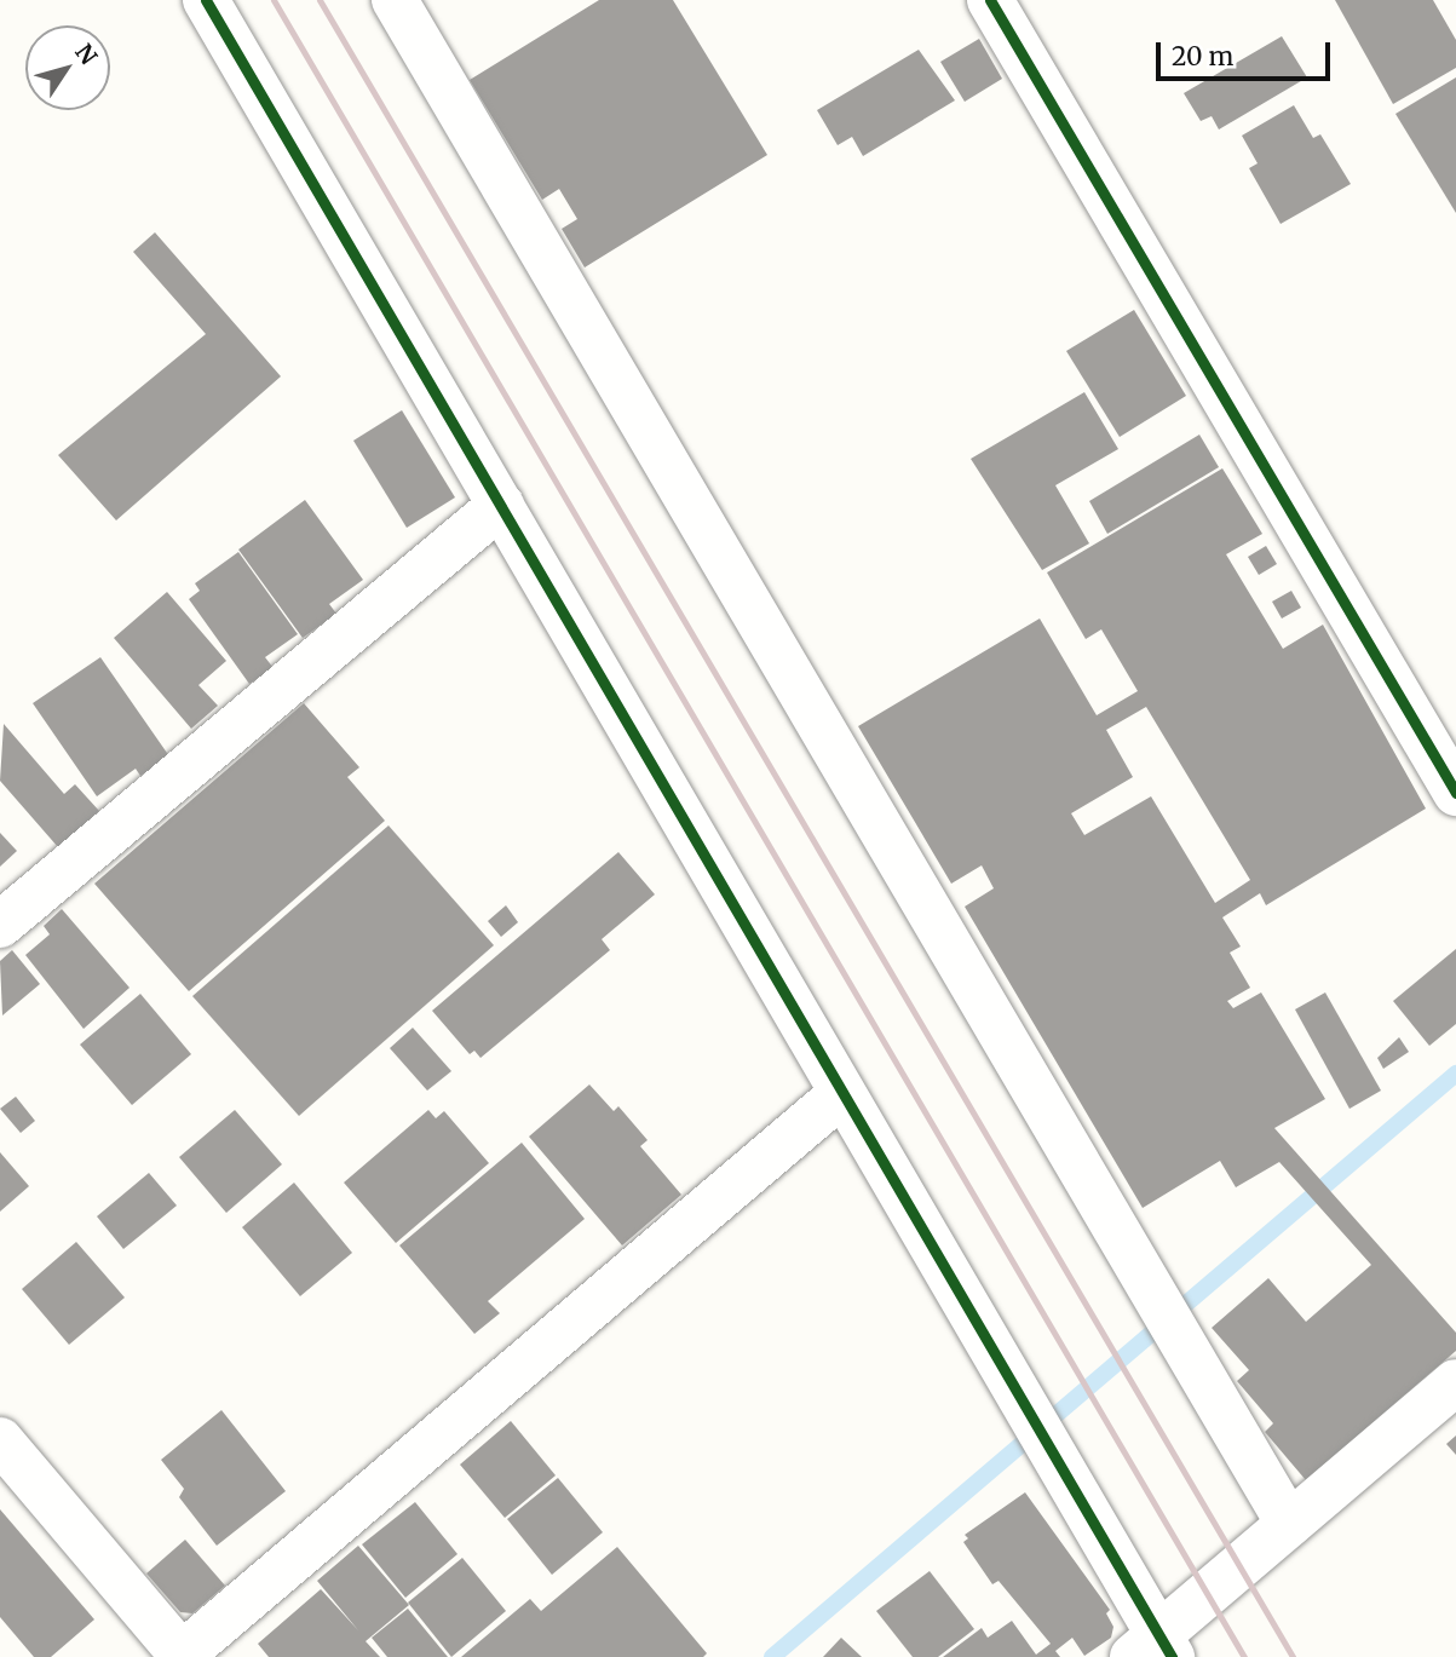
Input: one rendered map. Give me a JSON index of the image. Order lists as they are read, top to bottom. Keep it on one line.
{"scale_bar":"20 m","north":"top right"}
